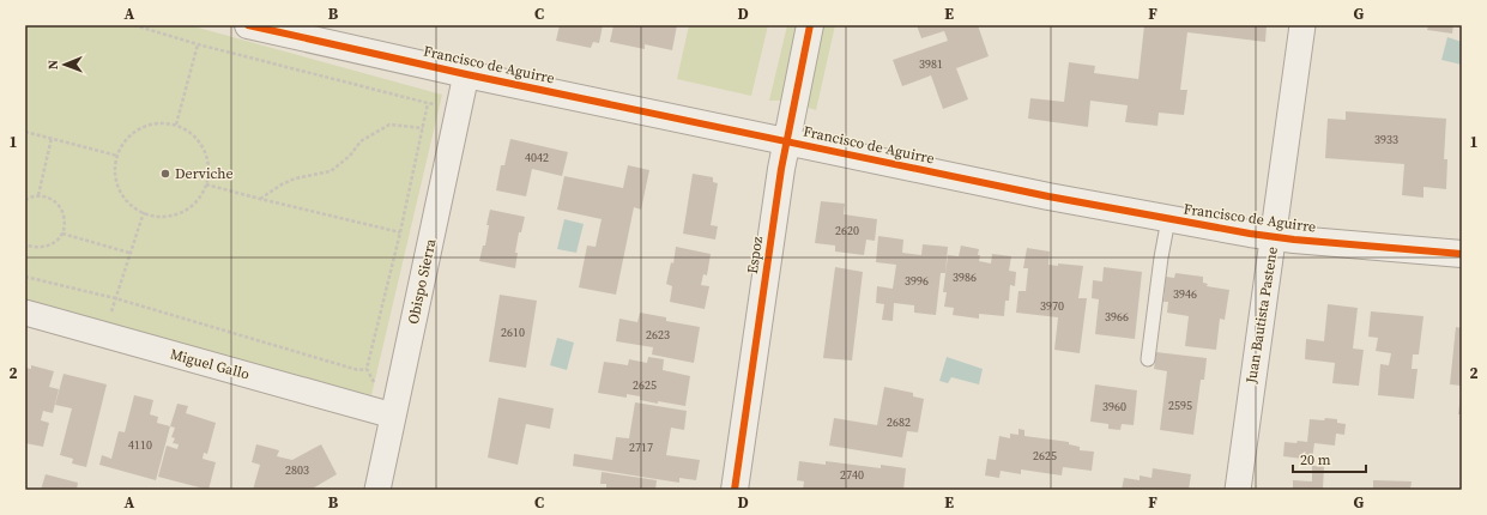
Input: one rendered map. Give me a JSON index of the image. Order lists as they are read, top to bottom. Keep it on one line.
{"streets":{"street":["Francisco de Aguirre","Espoz","Obispo Sierra","Juan Bautista Pastene","Miguel Gallo"]},"crossings":[["Francisco de Aguirre","Espoz"],["Francisco de Aguirre","Obispo Sierra"],["Francisco de Aguirre","Juan Bautista Pastene"],["Obispo Sierra","Miguel Gallo"]],"places":["Derviche"],"house_numbers":["3981","3933","4042","2620","3986","3996","3946","3970","3966","2610","2623","2625","2595","3960","2682","4110","2717","2625","2803","2740"],"scale_bar":"20 m","north":"left","grid":{"columns":["A","B","C","D","E","F","G"],"rows":["1","2"]}}
